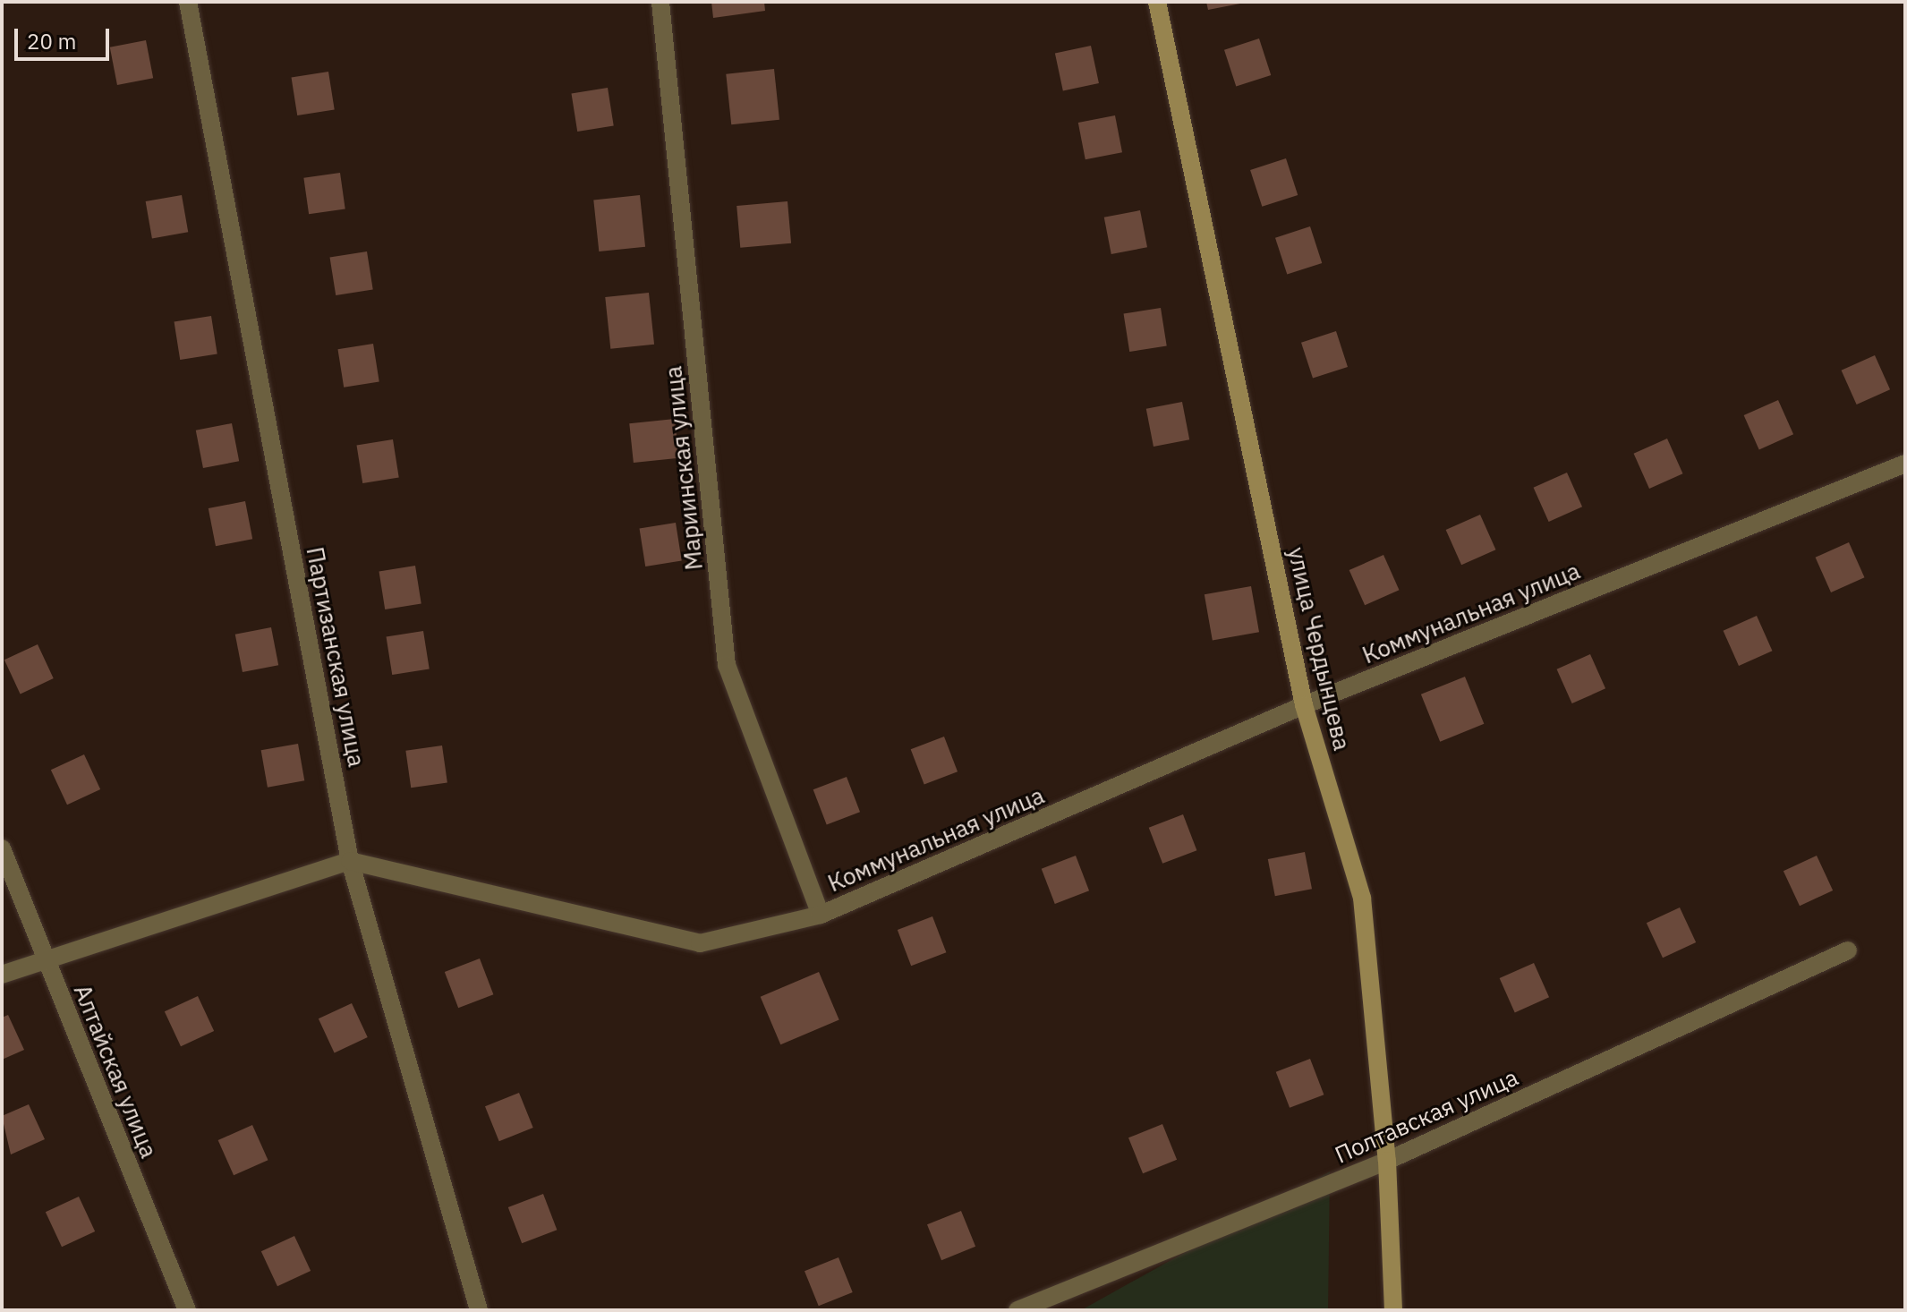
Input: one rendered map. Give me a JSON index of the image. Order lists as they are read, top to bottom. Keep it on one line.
{"streets":{"street":["Мариинская улица","Коммунальная улица","улица Чердынцева","Партизанская улица","Алтайская улица","Полтавская улица"]},"crossings":[["Мариинская улица","Коммунальная улица"],["Коммунальная улица","улица Чердынцева"],["Коммунальная улица","Партизанская улица"],["улица Чердынцева","Полтавская улица"]],"scale_bar":"20 m"}
